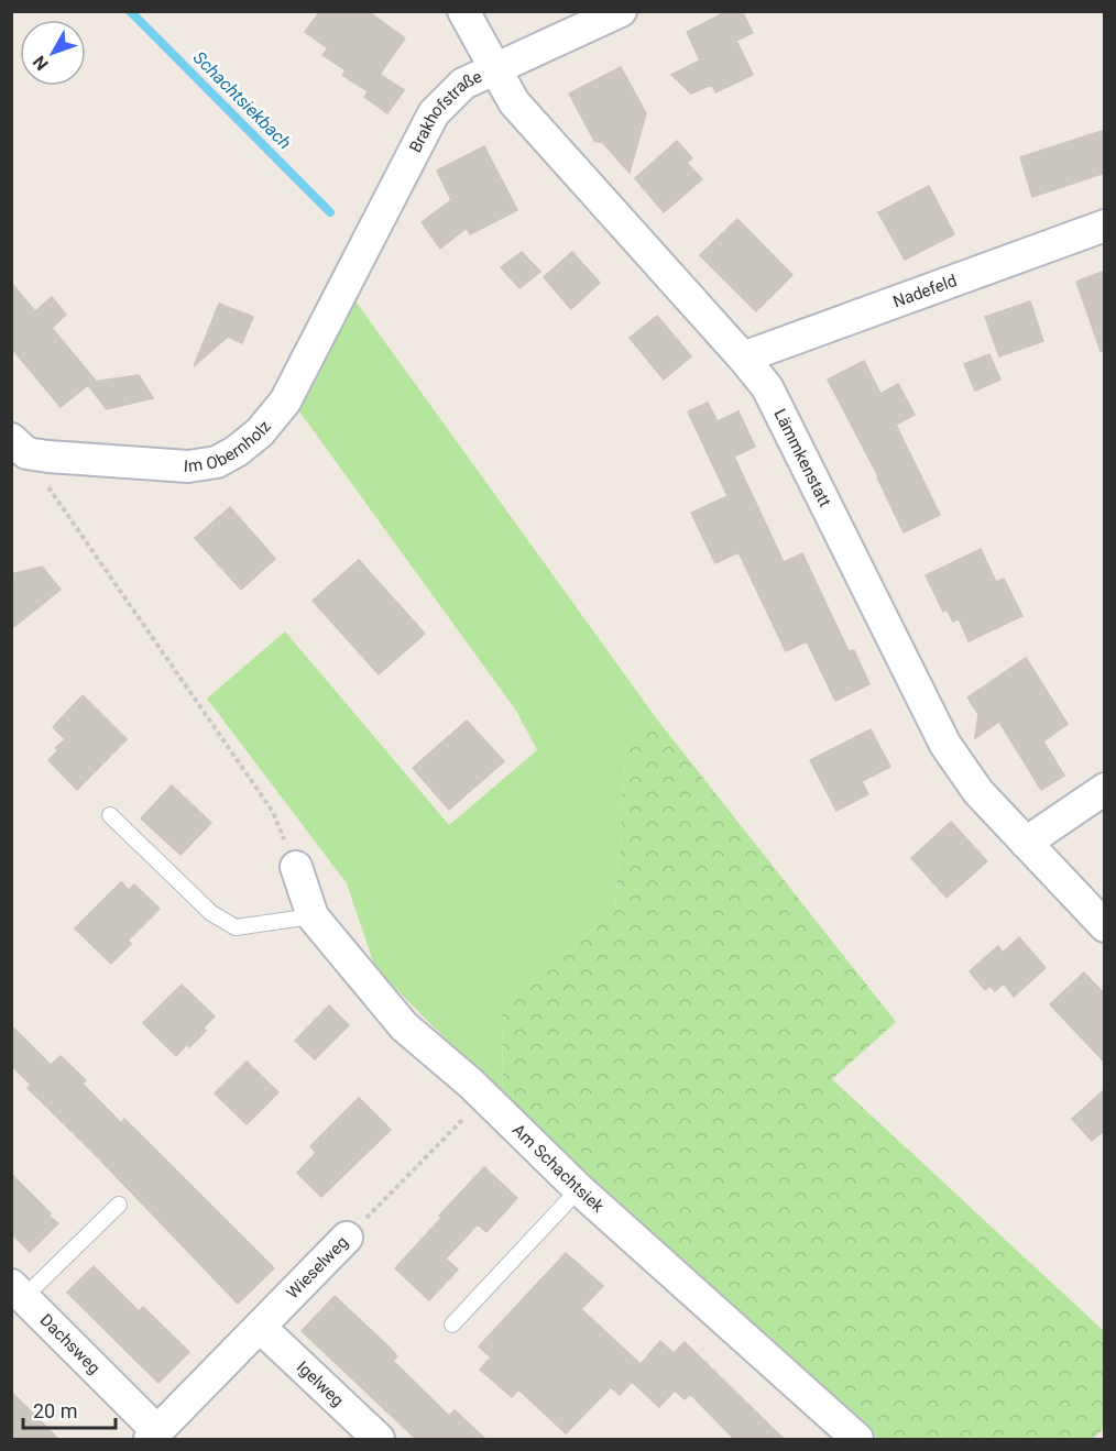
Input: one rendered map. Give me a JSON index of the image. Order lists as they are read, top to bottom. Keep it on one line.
{"streets":{"street":["Brakhofstraße","Nadefeld","Im Obernholz","Lämmkenstatt","Am Schachtsiek","Wieselweg","Dachsweg","Igelweg"]},"crossings":[["Brakhofstraße","Im Obernholz"],["Brakhofstraße","Lämmkenstatt"],["Nadefeld","Lämmkenstatt"],["Am Schachtsiek","Wieselweg"],["Wieselweg","Dachsweg"],["Wieselweg","Igelweg"]],"water":["Schachtsiekbach"],"scale_bar":"20 m","north":"bottom left"}
